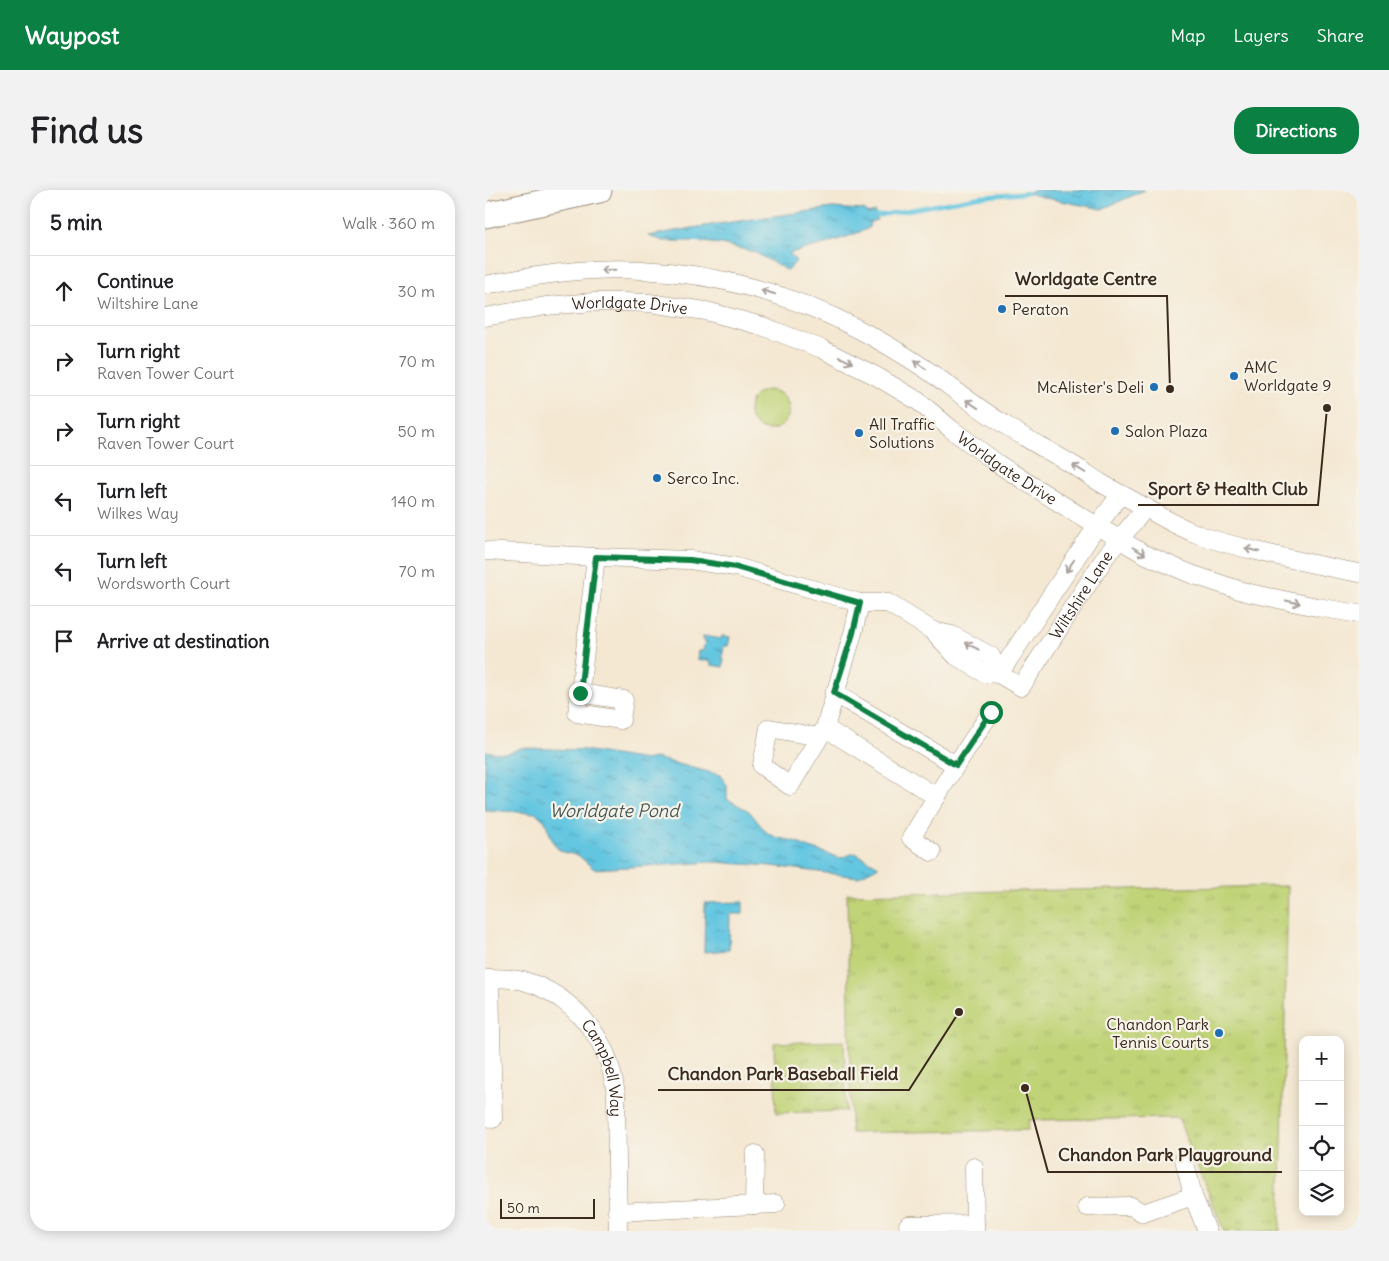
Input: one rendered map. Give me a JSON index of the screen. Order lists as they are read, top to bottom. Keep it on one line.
{"streets":{"street":["Worldgate Drive","Wiltshire Lane","Campbell Way"]},"crossings":[["Worldgate Drive","Wiltshire Lane"]],"one_way":["Wiltshire Lane"],"water":["Worldgate Pond"],"places":["Peraton","AMC Worldgate 9","McAlister's Deli","Worldgate Centre","Sport & Health Club","Salon Plaza","All Traffic Solutions","Serco Inc.","Chandon Park Baseball Field","Chandon Park Tennis Courts","Chandon Park Playground"],"scale_bar":"50 m","page":{"header":"Waypost","nav":["Map","Layers","Share"],"buttons":"Directions","title":"Find us","heading":["5 min","Walk · 360 m"],"list":[["Continue","Wiltshire Lane","30 m"],["Turn right","Raven Tower Court","70 m"],["Turn right","Raven Tower Court","50 m"],["Turn left","Wilkes Way","140 m"],["Turn left","Wordsworth Court","70 m"],"Arrive at destination"],"map_buttons":["+","−"],"scale":"50 m"}}
